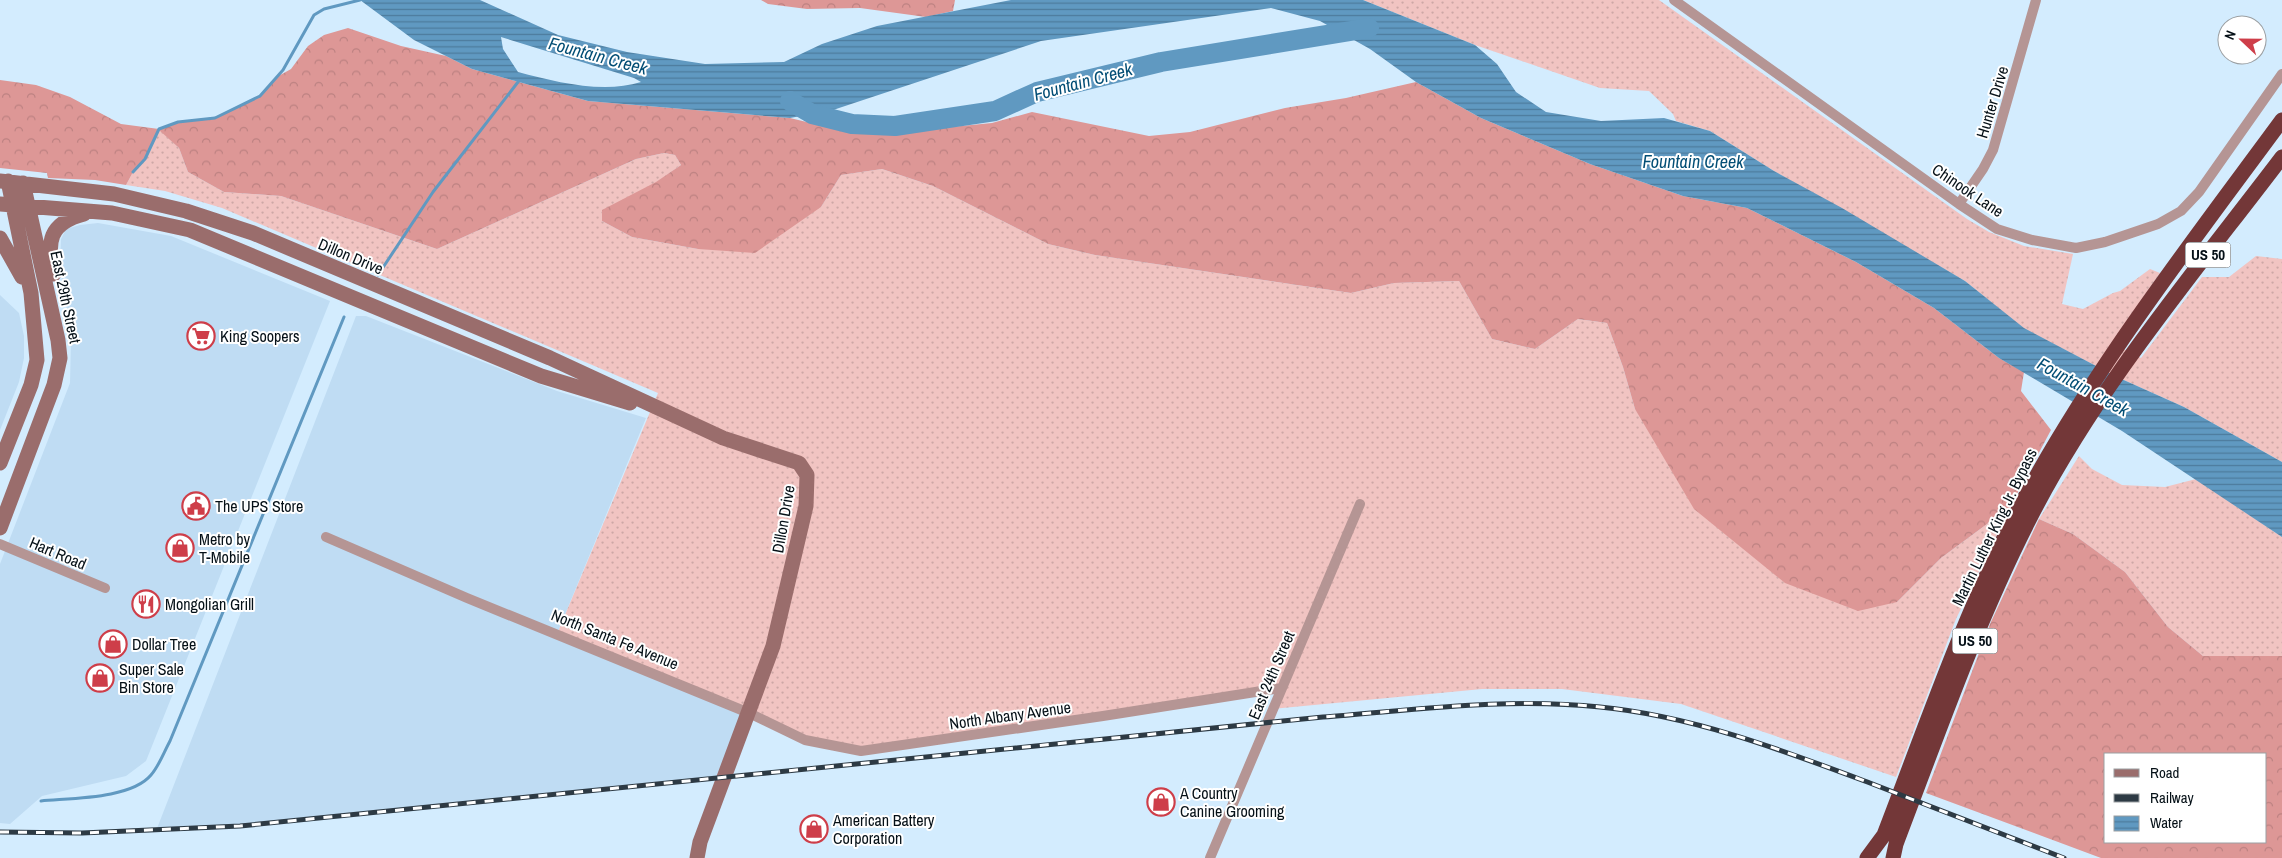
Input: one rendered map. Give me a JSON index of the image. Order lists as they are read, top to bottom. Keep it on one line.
{"streets":{"highway":["US 50","Martin Luther King Jr. Bypass"],"street":["Hunter Drive","Chinook Lane","Dillon Drive","East 29th Street","Hart Road","North Santa Fe Avenue","East 24th Street","North Albany Avenue"]},"crossings":[["Hunter Drive","Chinook Lane"],["Dillon Drive","East 29th Street"],["Dillon Drive","North Santa Fe Avenue"],["Dillon Drive","North Albany Avenue"],["North Santa Fe Avenue","North Albany Avenue"],["East 24th Street","North Albany Avenue"]],"water":["Fountain Creek"],"places":{"supermarket":["King Soopers"],"public building":["The UPS Store"],"shop":["Metro by T-Mobile","Dollar Tree","Super Sale Bin Store","A Country Canine Grooming","American Battery Corporation"],"restaurant":["Mongolian Grill"]},"legend":["Road","Railway","Water"],"north":"left"}
